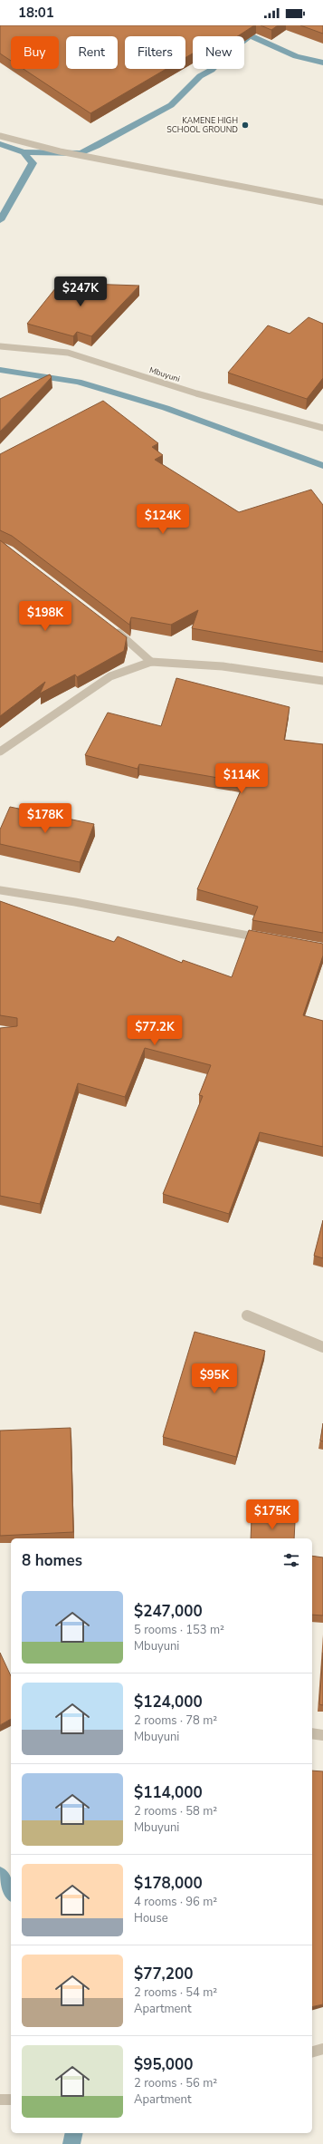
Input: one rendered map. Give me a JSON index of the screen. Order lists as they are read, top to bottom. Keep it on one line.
{"streets":{"street":["Mbuyuni"]},"places":["KAMENE HIGH SCHOOL GROUND"],"page":{"status":"18:01","chip":["Buy","Rent","Filters","New"],"price":["$247K","$124K","$198K","$114K","$178K","$77.2K","$95K","$175K"],"heading":"8 homes","list":[{"name":"$247,000","note":"5 rooms · 153 m² · Mbuyuni"},{"name":"$124,000","note":"2 rooms · 78 m² · Mbuyuni"},{"name":"$114,000","note":"2 rooms · 58 m² · Mbuyuni"},{"name":"$178,000","note":"4 rooms · 96 m² · House"},{"name":"$77,200","note":"2 rooms · 54 m² · Apartment"},{"name":"$95,000","note":"2 rooms · 56 m² · Apartment"}]}}
